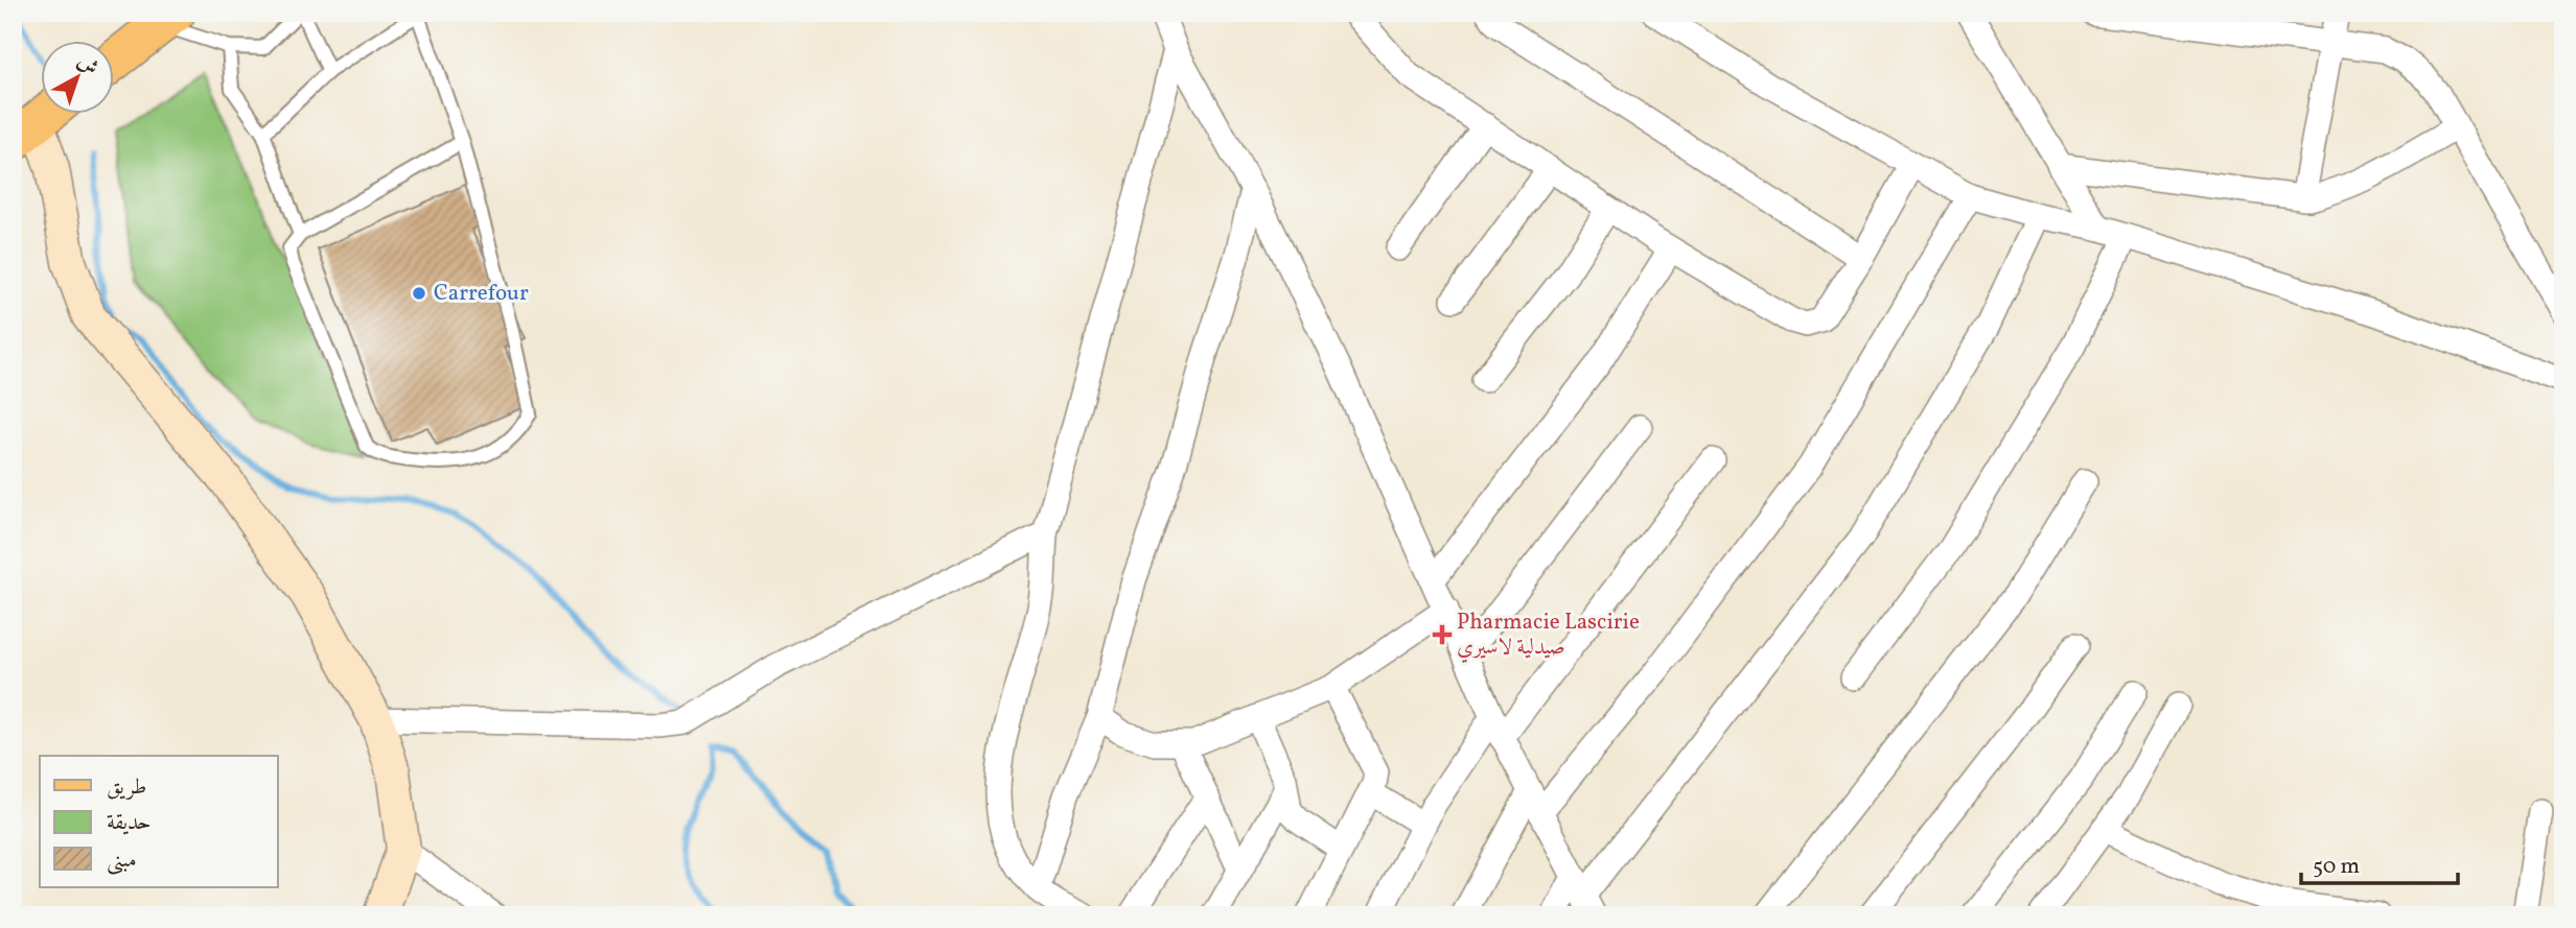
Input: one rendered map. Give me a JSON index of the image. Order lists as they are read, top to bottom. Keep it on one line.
{"places":{"other":["Carrefour"],"health":["Pharmacie Lascirie صيدلية لاسيري"]},"legend":["طريق","حديقة","مبنى"],"scale_bar":"50 m","north":"top right"}
